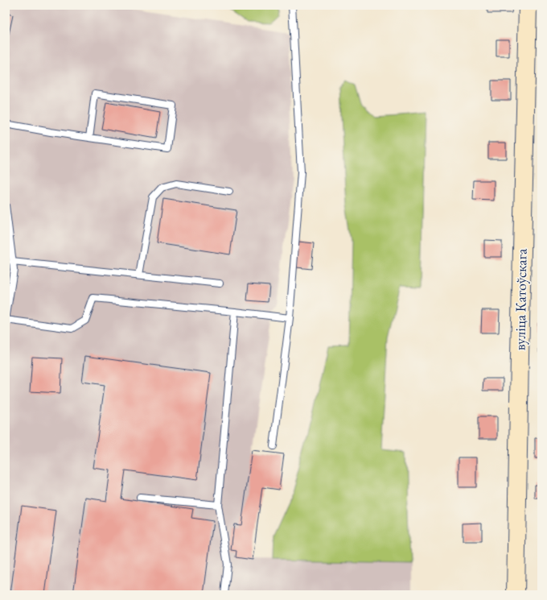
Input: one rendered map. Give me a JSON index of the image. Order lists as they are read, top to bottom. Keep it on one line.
{"streets":{"main road":["вуліца Катоўскага"]}}
